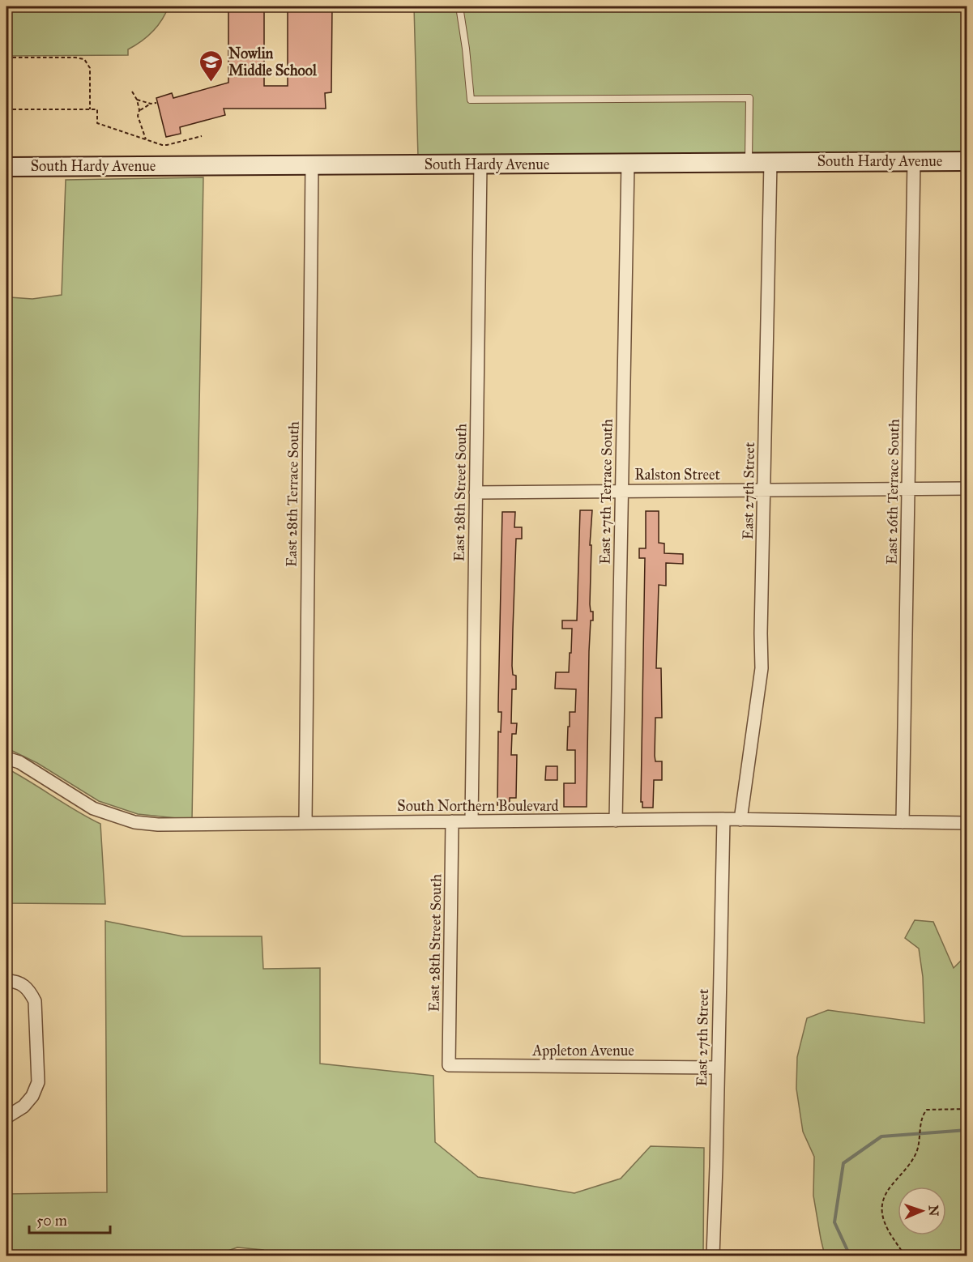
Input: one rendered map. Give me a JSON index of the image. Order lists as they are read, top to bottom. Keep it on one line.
{"streets":{"street":["South Hardy Avenue","Ralston Street","East 27th Street","East 27th Terrace South","East 26th Terrace South","East 28th Street South","East 28th Terrace South","South Northern Boulevard","Appleton Avenue"]},"crossings":[["South Hardy Avenue","East 27th Street"],["South Hardy Avenue","East 27th Terrace South"],["South Hardy Avenue","East 26th Terrace South"],["South Hardy Avenue","East 28th Street South"],["South Hardy Avenue","East 28th Terrace South"],["Ralston Street","East 27th Street"],["Ralston Street","East 27th Terrace South"],["Ralston Street","East 26th Terrace South"],["Ralston Street","East 28th Street South"],["East 27th Street","South Northern Boulevard"],["East 27th Street","Appleton Avenue"],["East 27th Terrace South","South Northern Boulevard"],["East 26th Terrace South","South Northern Boulevard"],["East 28th Street South","South Northern Boulevard"],["East 28th Street South","Appleton Avenue"],["East 28th Terrace South","South Northern Boulevard"]],"places":{"school or university":["Nowlin Middle School"]},"scale_bar":"50 m","north":"right"}
